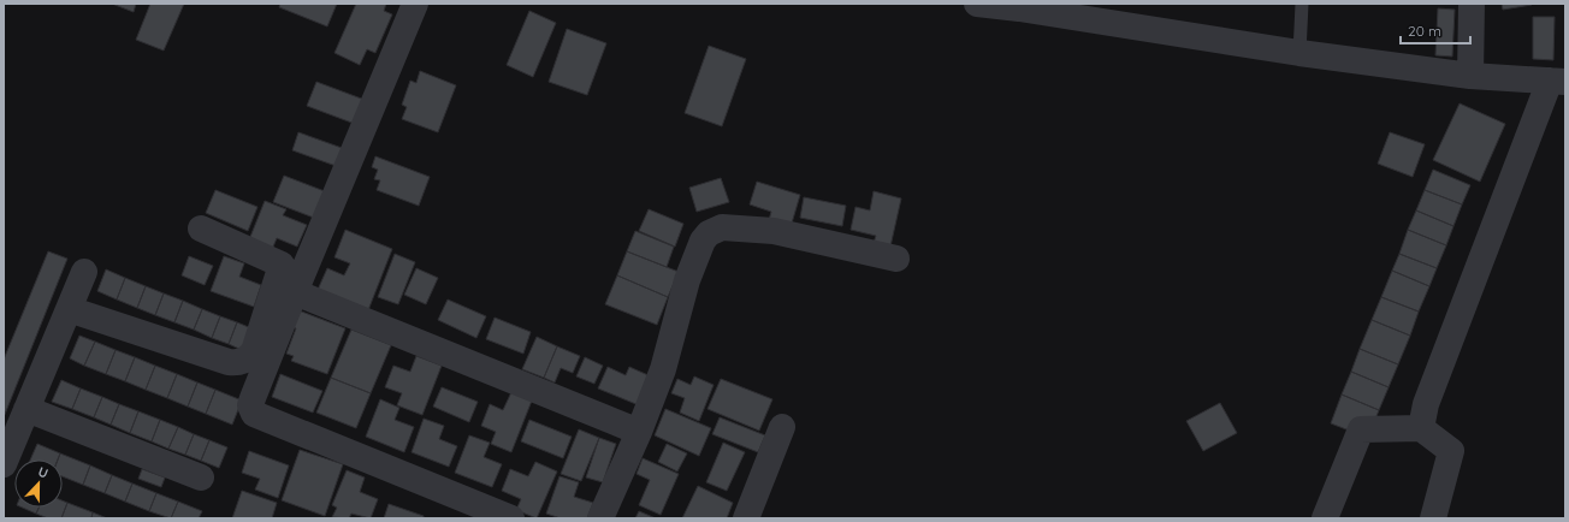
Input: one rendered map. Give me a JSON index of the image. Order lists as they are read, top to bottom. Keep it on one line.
{"scale_bar":"20 m","north":"top"}
